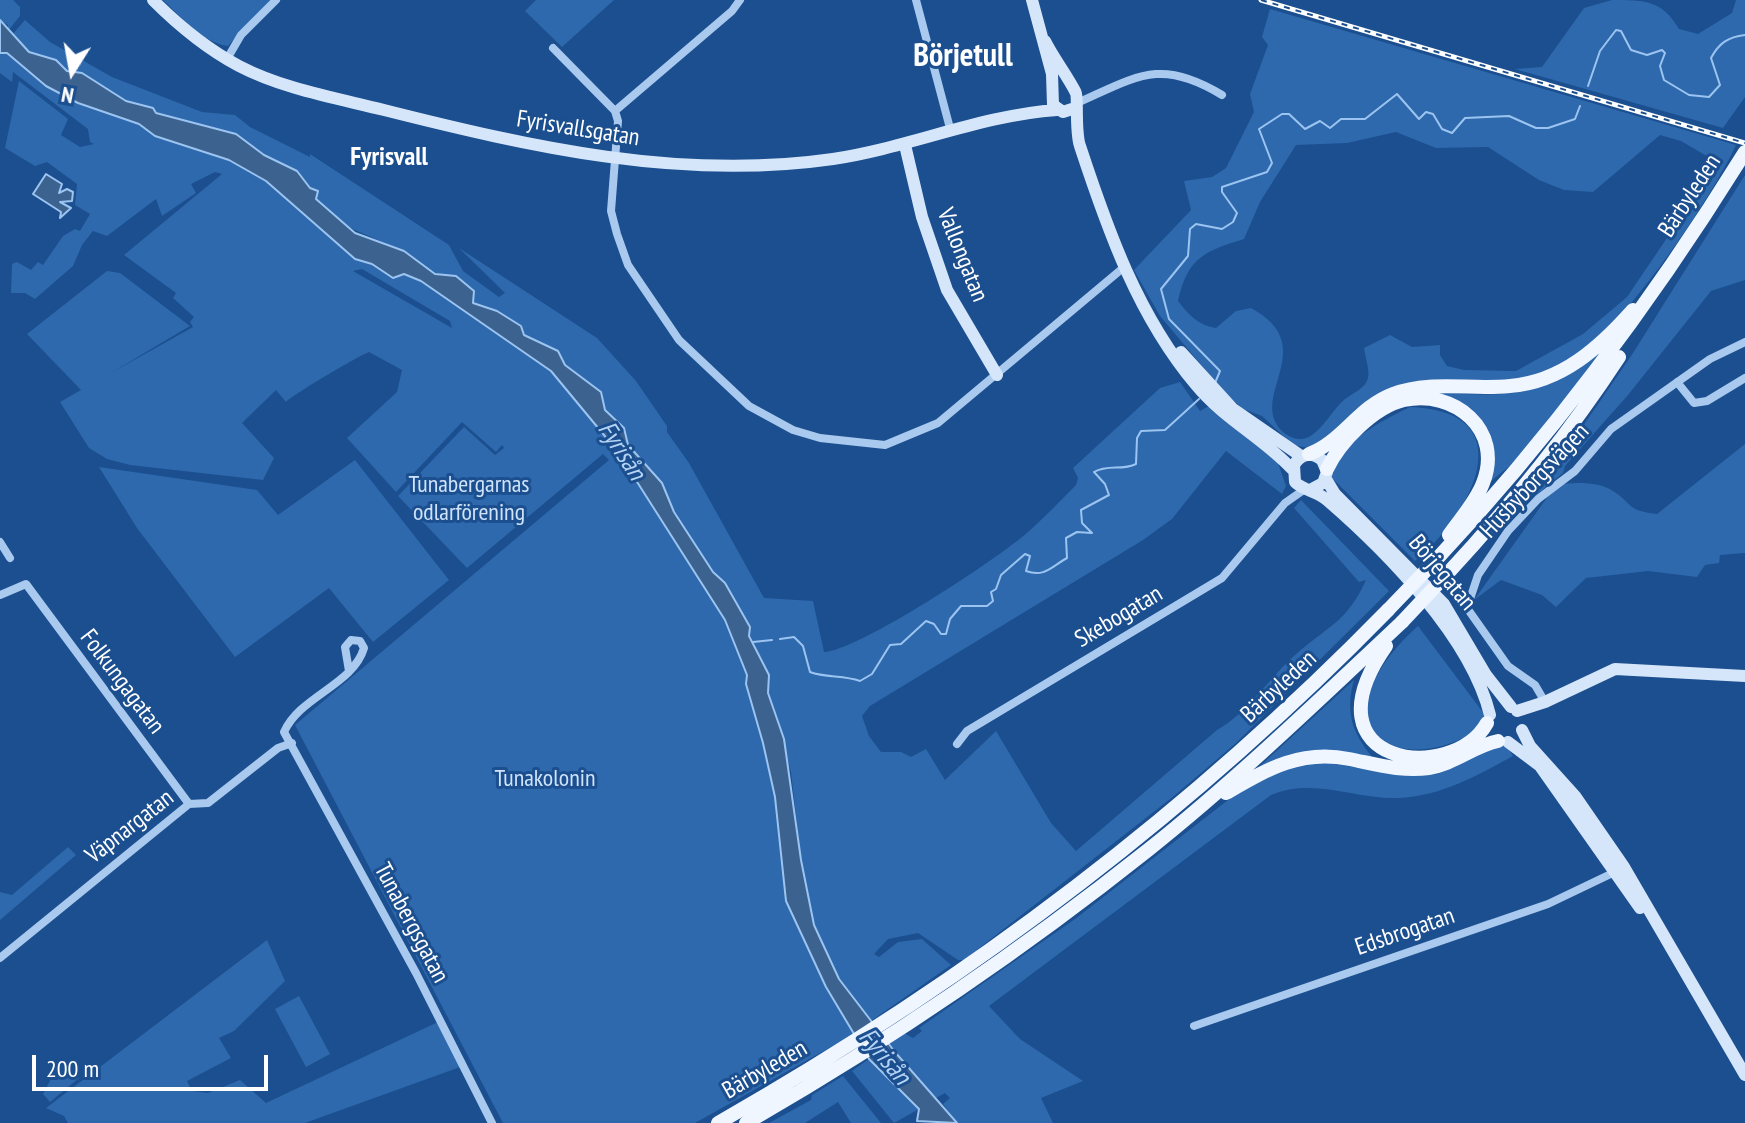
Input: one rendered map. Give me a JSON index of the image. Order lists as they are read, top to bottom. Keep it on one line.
{"streets":{"main road":["Bärbyleden"],"street":["Fyrisvallsgatan","Vallongatan","Husbyborgsvägen","Börjegatan","Skebogatan","Folkungagatan","Väpnargatan","Tunabergsgatan","Edsbrogatan"]},"crossings":[["Fyrisvallsgatan","Vallongatan"],["Börjegatan","Skebogatan"],["Börjegatan","Edsbrogatan"],["Folkungagatan","Väpnargatan"],["Väpnargatan","Tunabergsgatan"]],"districts":["Börjetull","Fyrisvall"],"water":["Fyrisån"],"parks":["Tunabergarnas odlarförening","Tunakolonin"],"scale_bar":"200 m","north":"bottom"}
